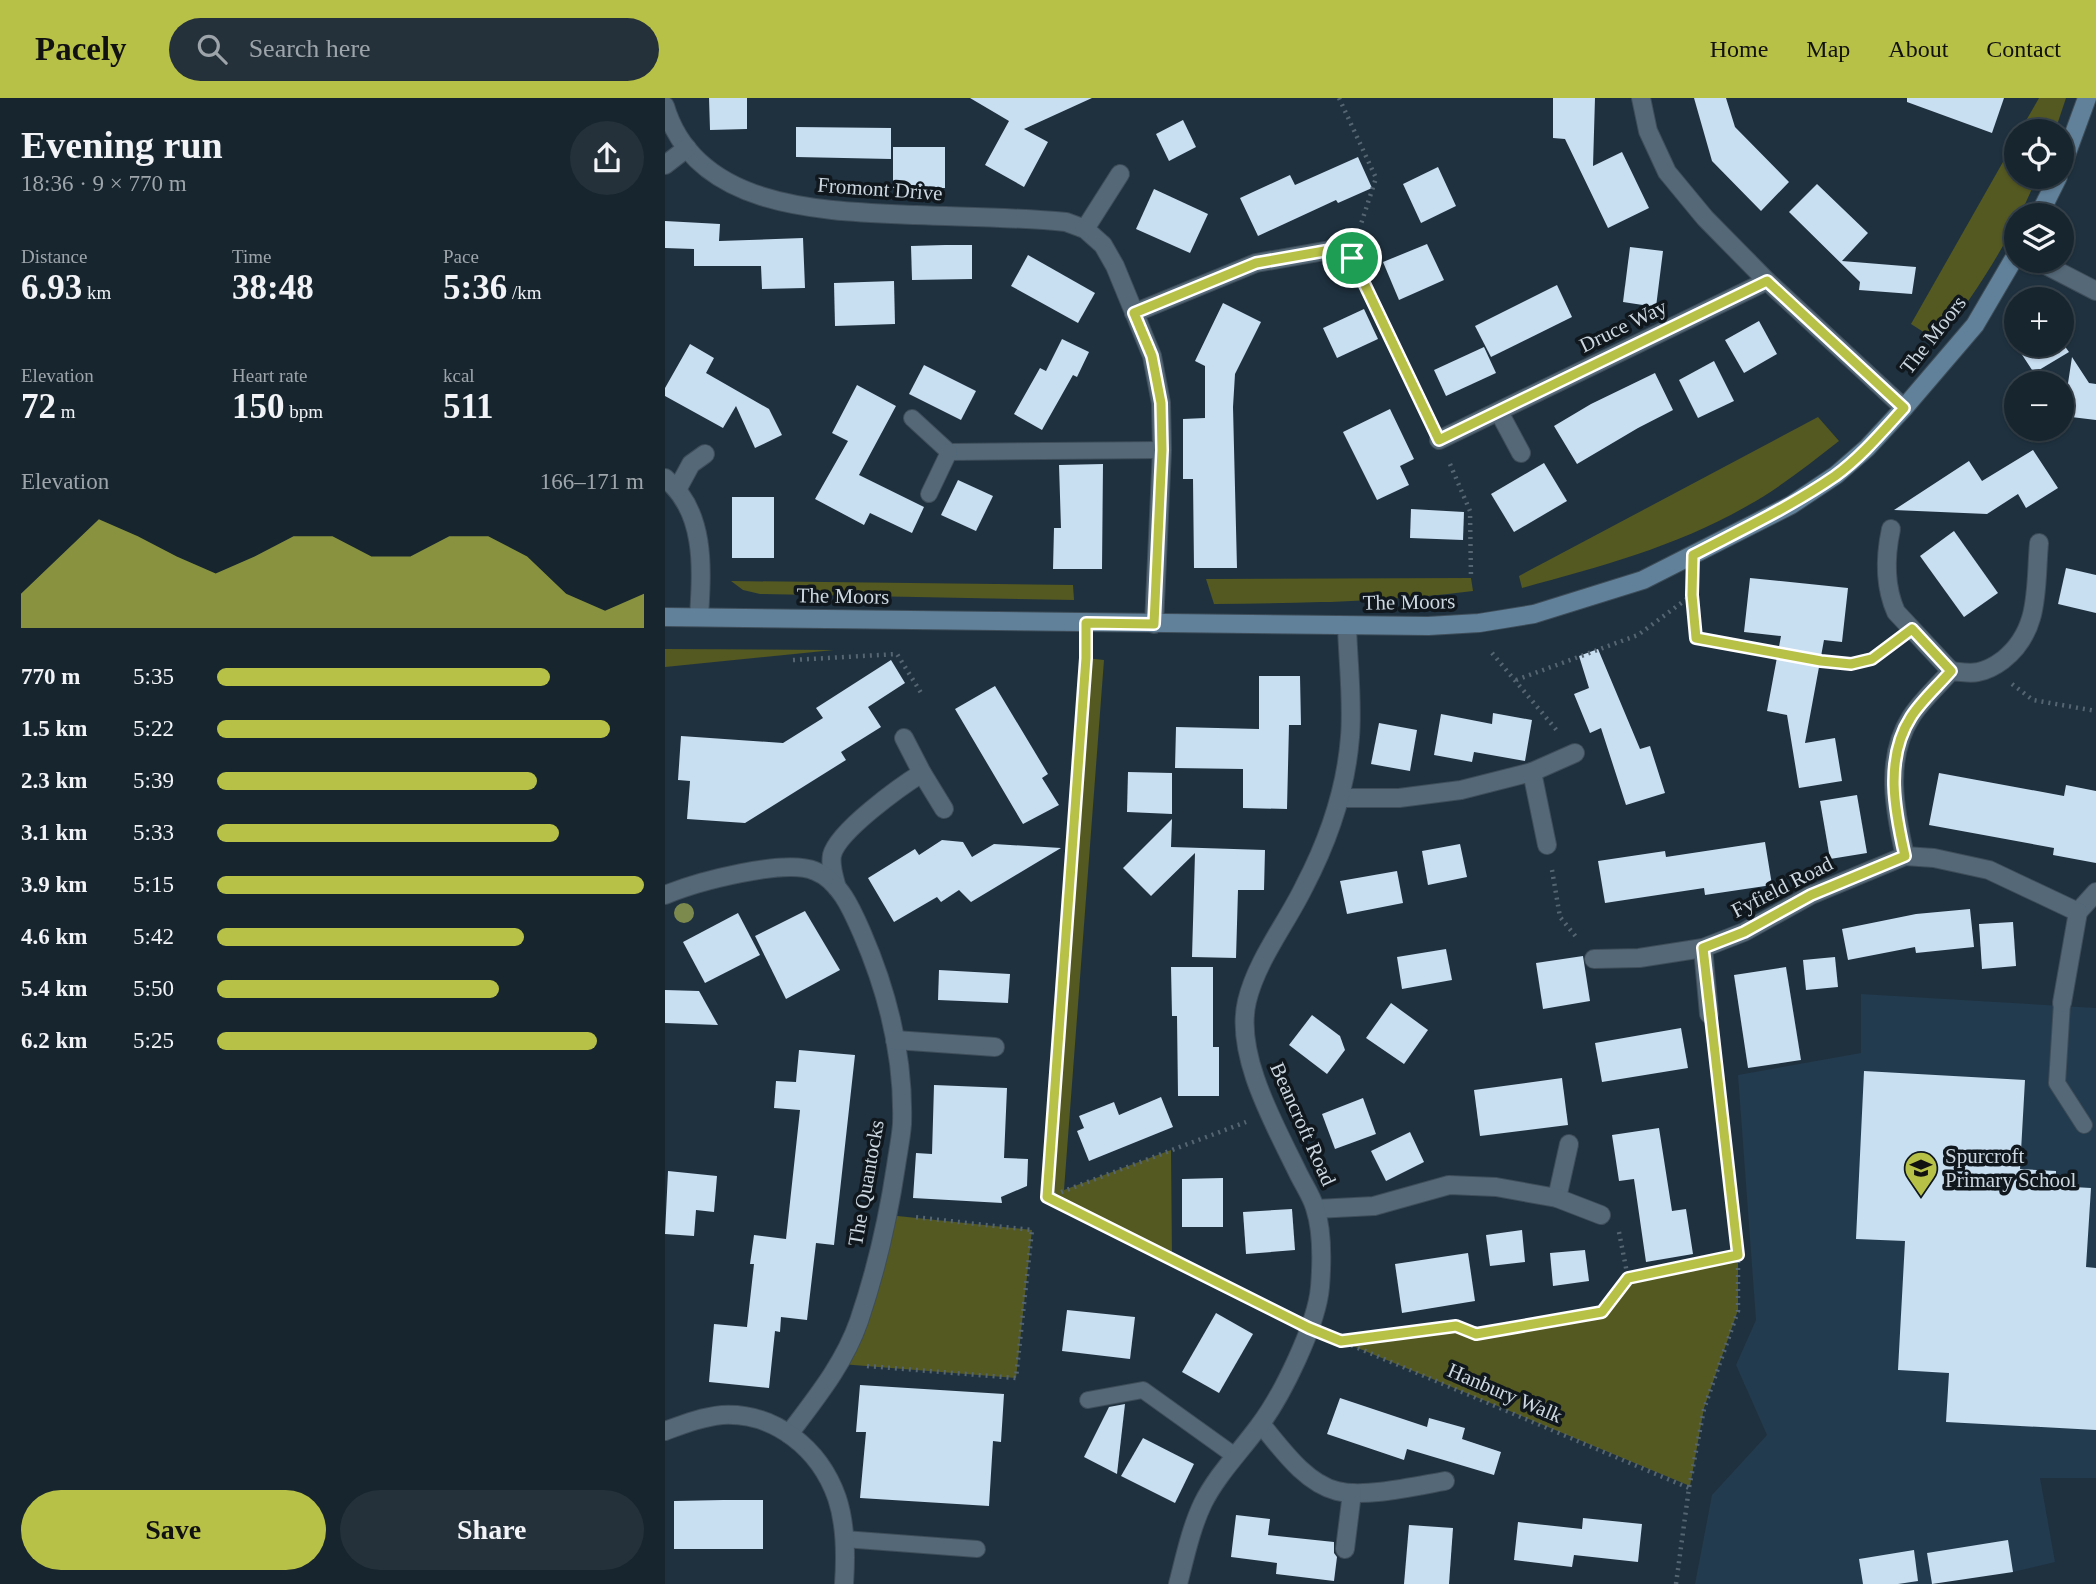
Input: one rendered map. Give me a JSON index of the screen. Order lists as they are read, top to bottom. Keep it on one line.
{"streets":{"street":["Fromont Drive","Druce Way","The Moors","Fyfield Road","Beancroft Road","The Quantocks"],"path":["Hanbury Walk"]},"crossings":[["The Moors","Beancroft Road"],["Beancroft Road","Hanbury Walk"]],"places":{"school or university":["Spurcroft Primary School"]},"page":{"header":"Pacely","search":"Search here","nav":["Home","Map","About","Contact"],"heading":["Evening run","18:36 · 9 × 770 m"],"map_buttons":["+","−"],"stats":[["Distance","6.93 km"],["Time","38:48"],["Pace","5:36 /km"],["Elevation","72 m"],["Heart rate","150 bpm"],["kcal","511"]],"chart":["Elevation","166–171 m"],"list":[{"name":"770 m","note":"5:35"},{"name":"1.5 km","note":"5:22"},{"name":"2.3 km","note":"5:39"},{"name":"3.1 km","note":"5:33"},{"name":"3.9 km","note":"5:15"},{"name":"4.6 km","note":"5:42"},{"name":"5.4 km","note":"5:50"},{"name":"6.2 km","note":"5:25"}],"buttons":["Save","Share"]}}
